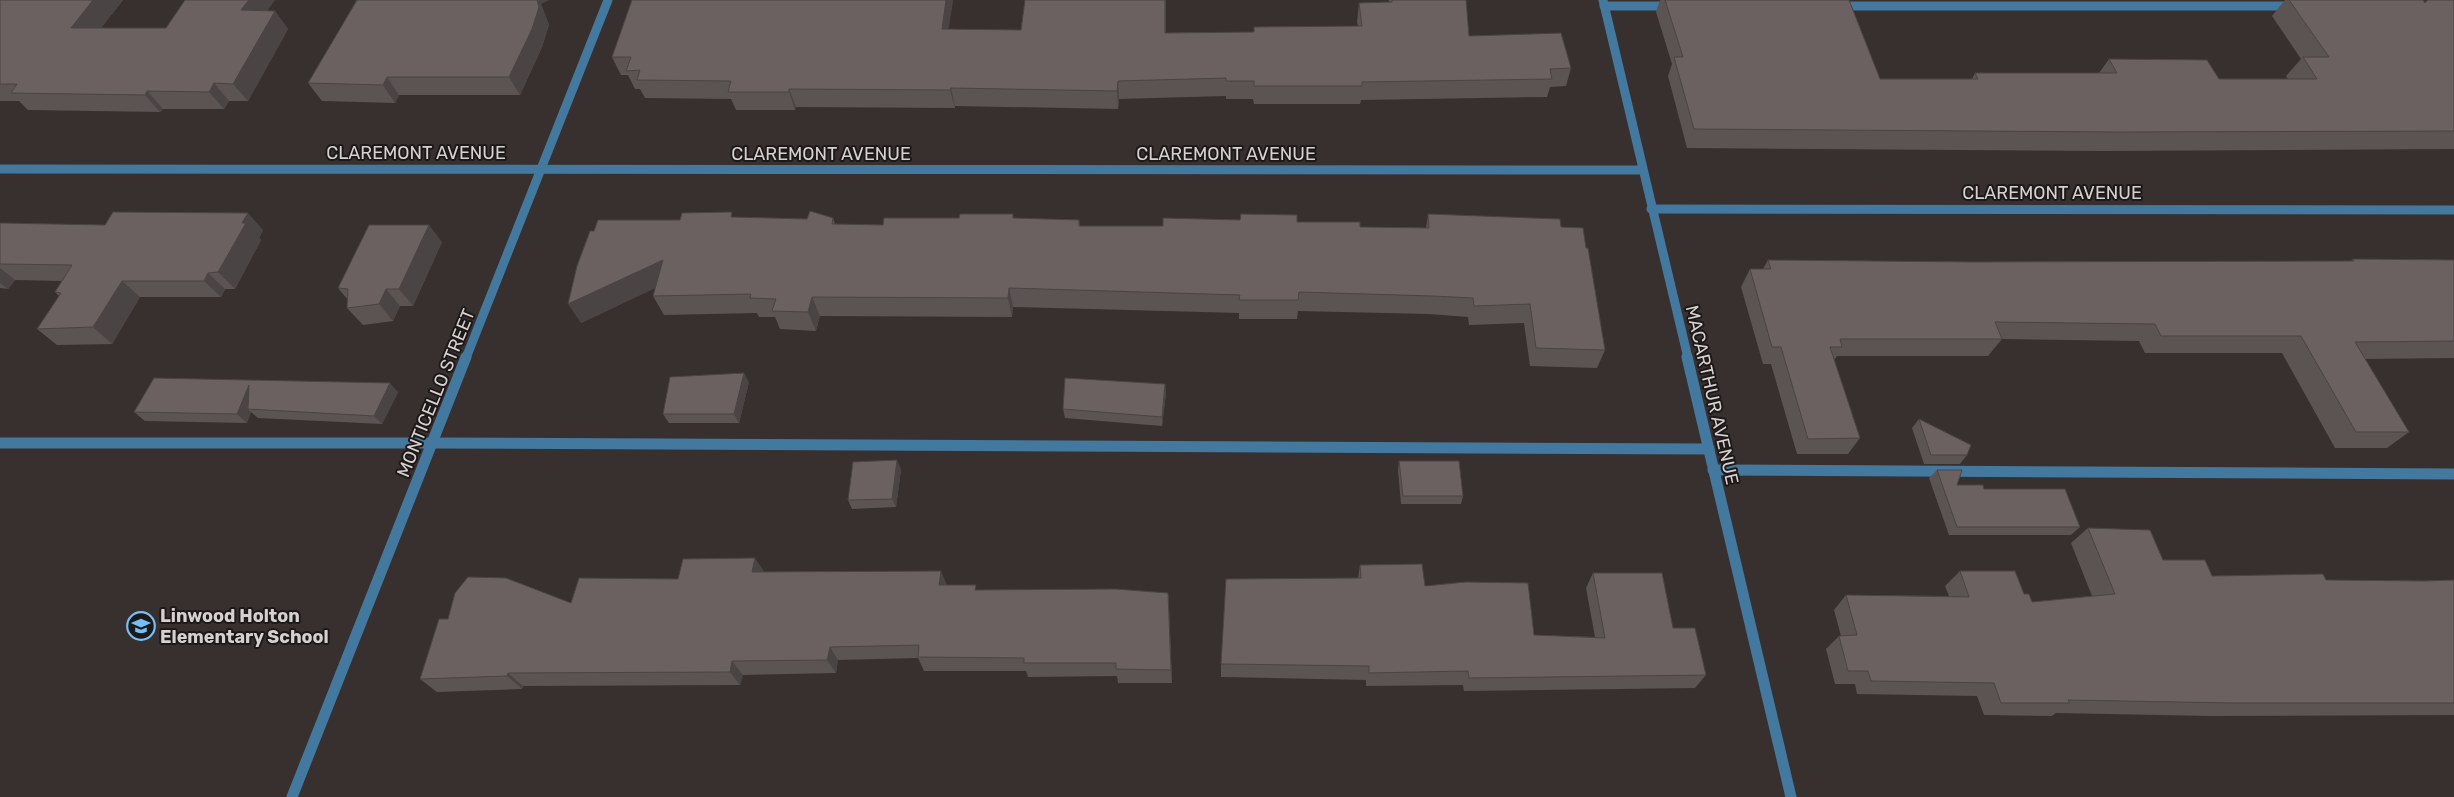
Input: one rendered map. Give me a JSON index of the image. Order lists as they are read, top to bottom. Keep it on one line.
{"streets":{"street":["CLAREMONT AVENUE","MONTICELLO STREET","MACARTHUR AVENUE"]},"crossings":[["CLAREMONT AVENUE","MONTICELLO STREET"],["CLAREMONT AVENUE","MACARTHUR AVENUE"]],"places":{"school or university":["Linwood Holton Elementary School"]}}
